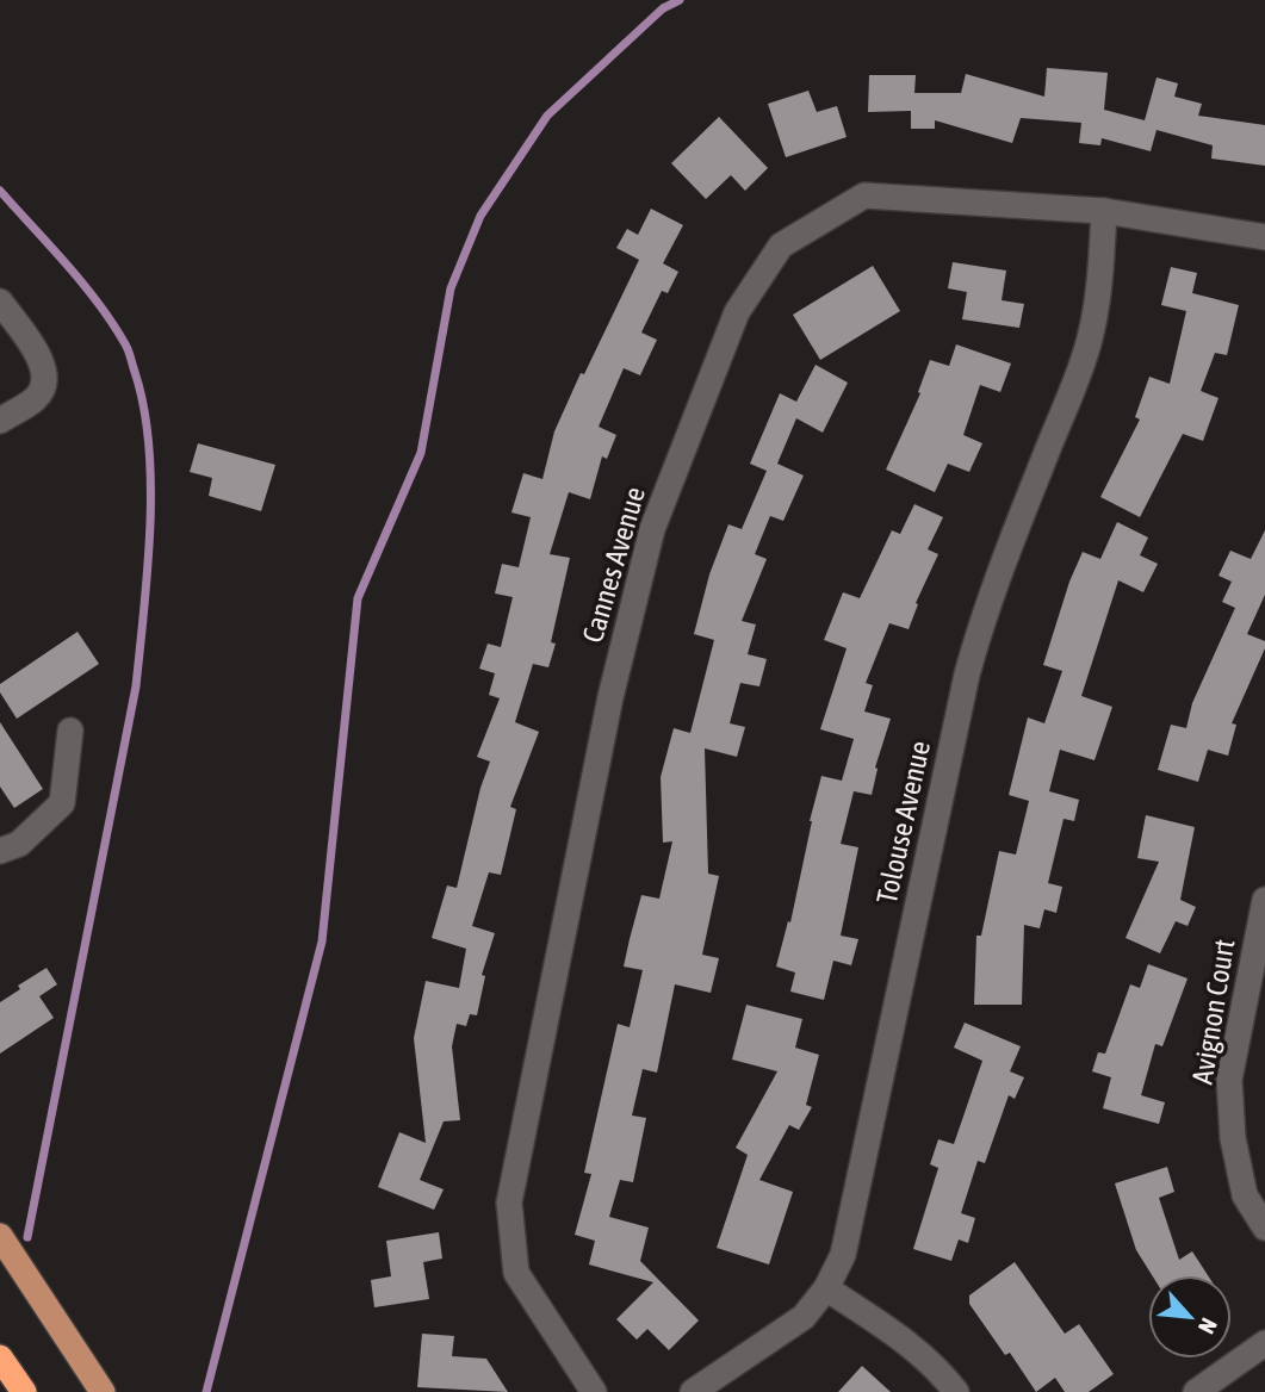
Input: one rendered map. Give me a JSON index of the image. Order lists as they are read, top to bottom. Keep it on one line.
{"streets":{"street":["Cannes Avenue","Tolouse Avenue","Avignon Court"]},"crossings":[["Cannes Avenue","Tolouse Avenue"]],"north":"bottom right"}
